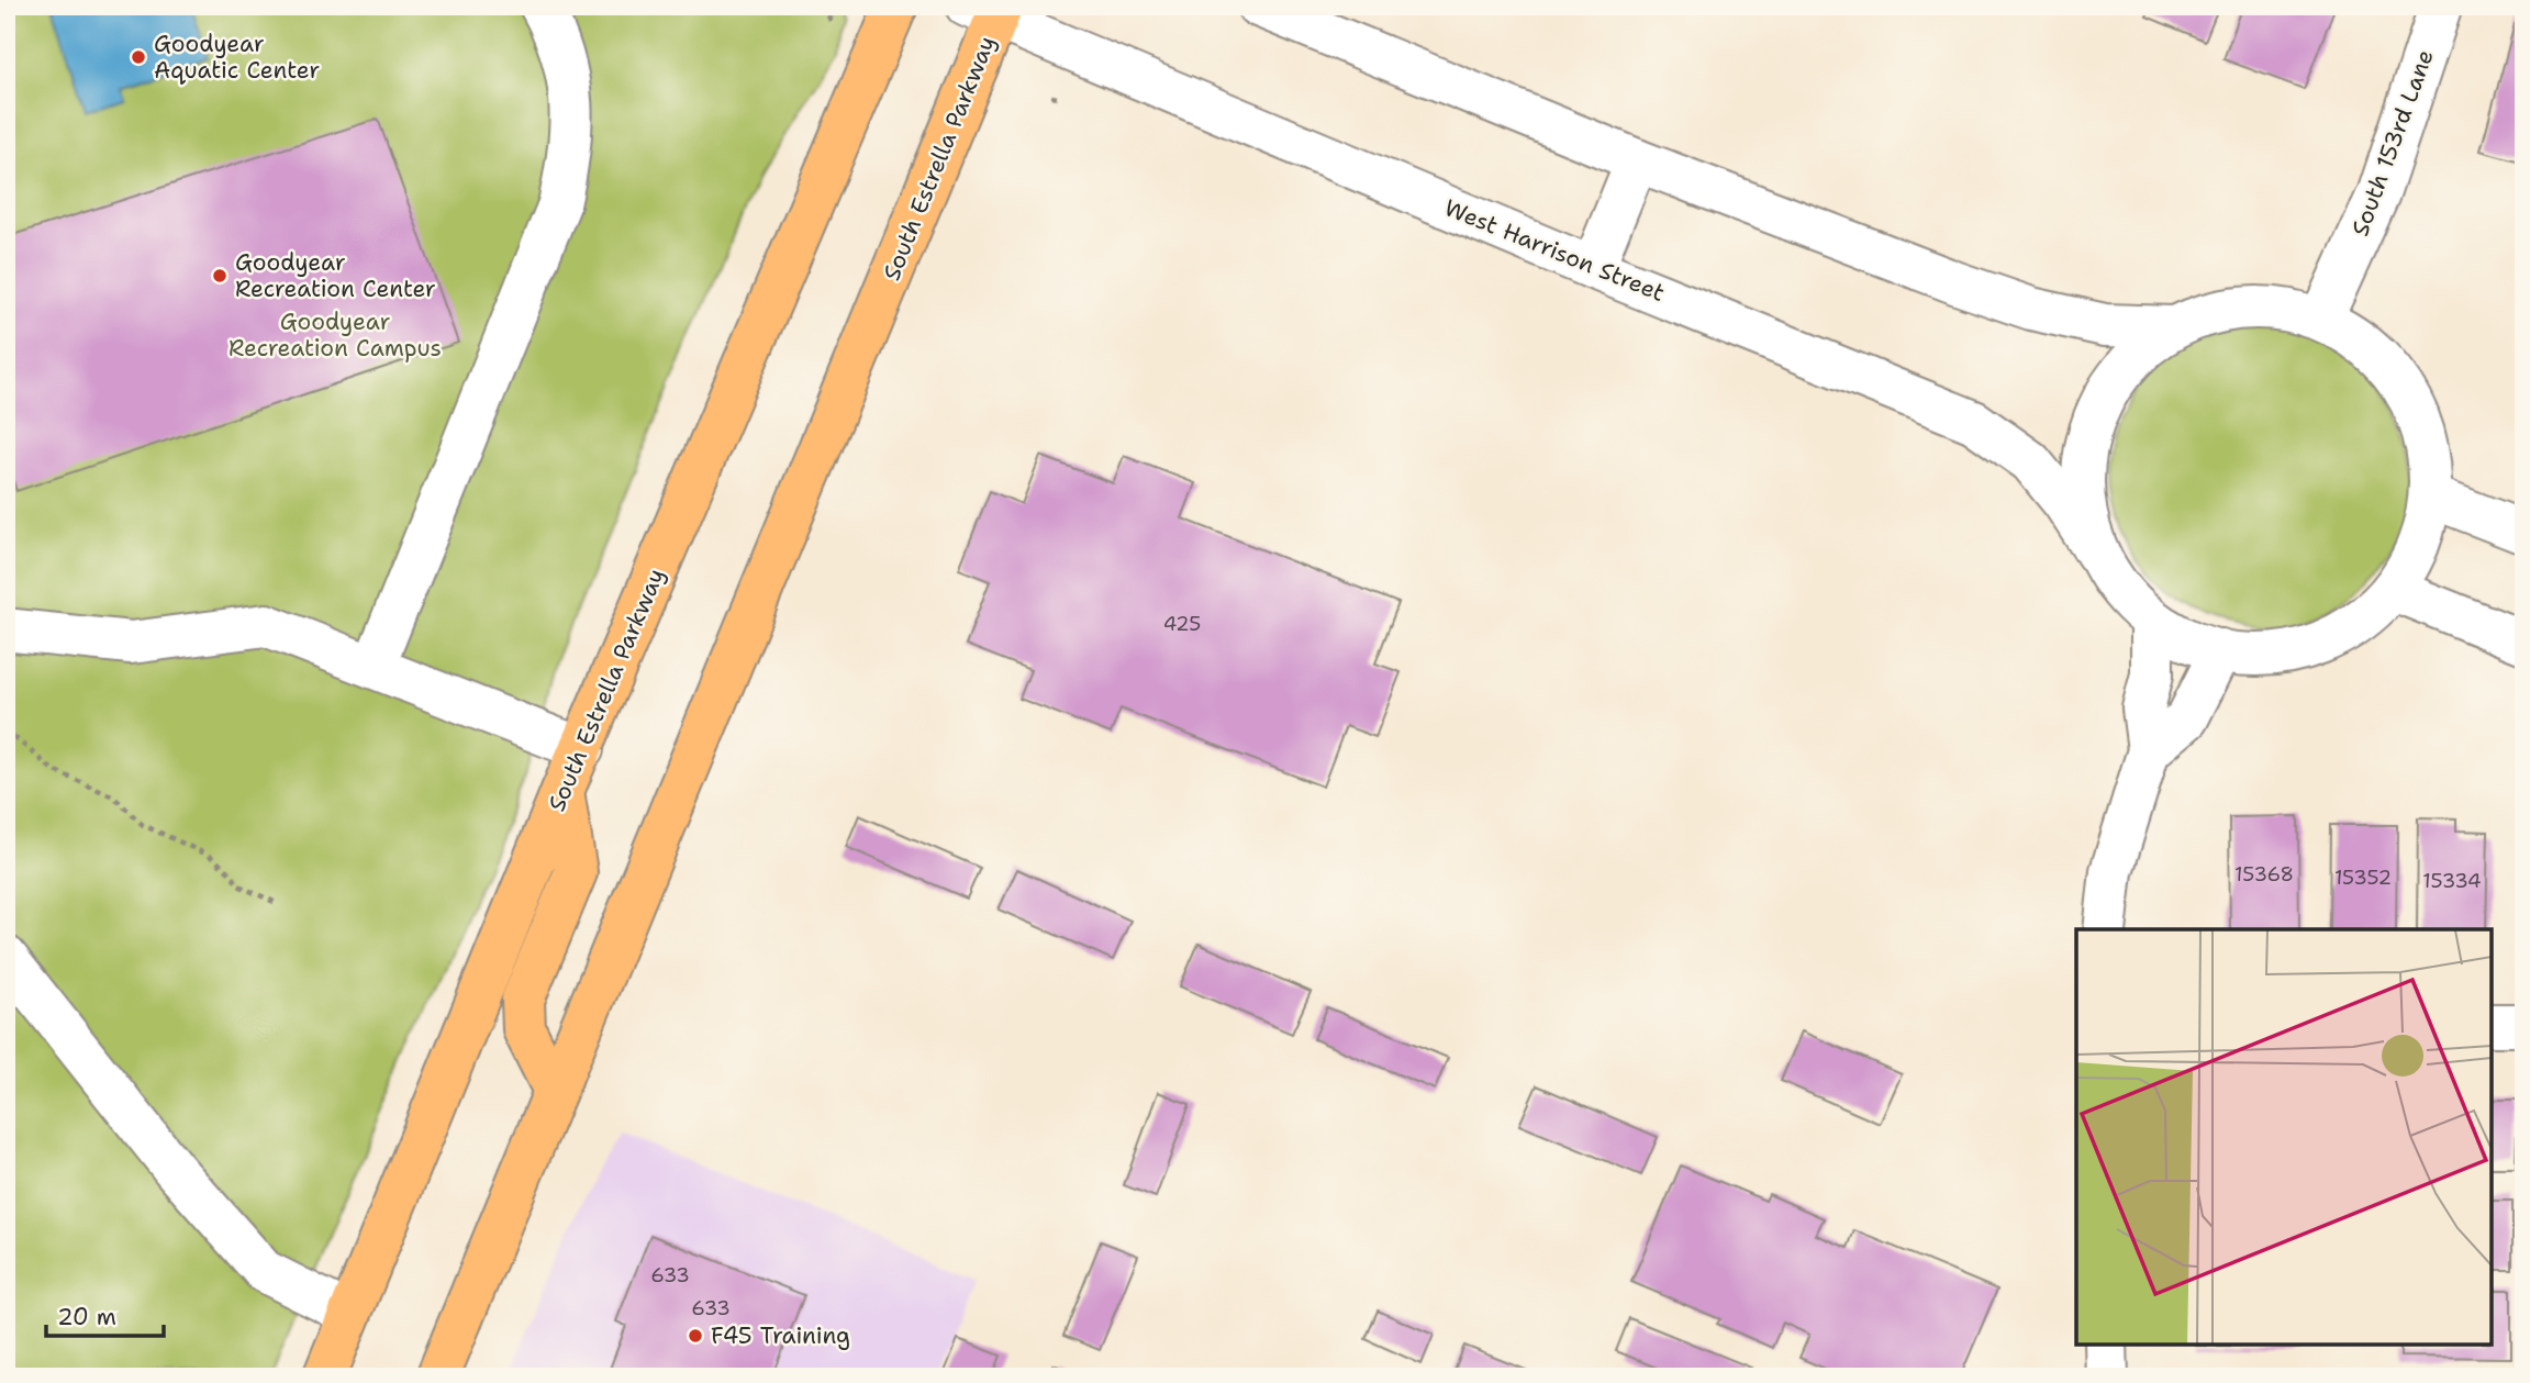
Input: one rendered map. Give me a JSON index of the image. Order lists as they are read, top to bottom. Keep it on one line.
{"streets":{"main road":["South Estrella Parkway"],"street":["South 153rd Lane","West Harrison Street"]},"crossings":[["South 153rd Lane","West Harrison Street"],["South Estrella Parkway","West Harrison Street"]],"parks":["Goodyear Recreation Campus"],"places":["Goodyear Aquatic Center","Goodyear Recreation Center","F45 Training"],"house_numbers":["425","15368","15352","15334","633","633"],"scale_bar":"20 m"}
